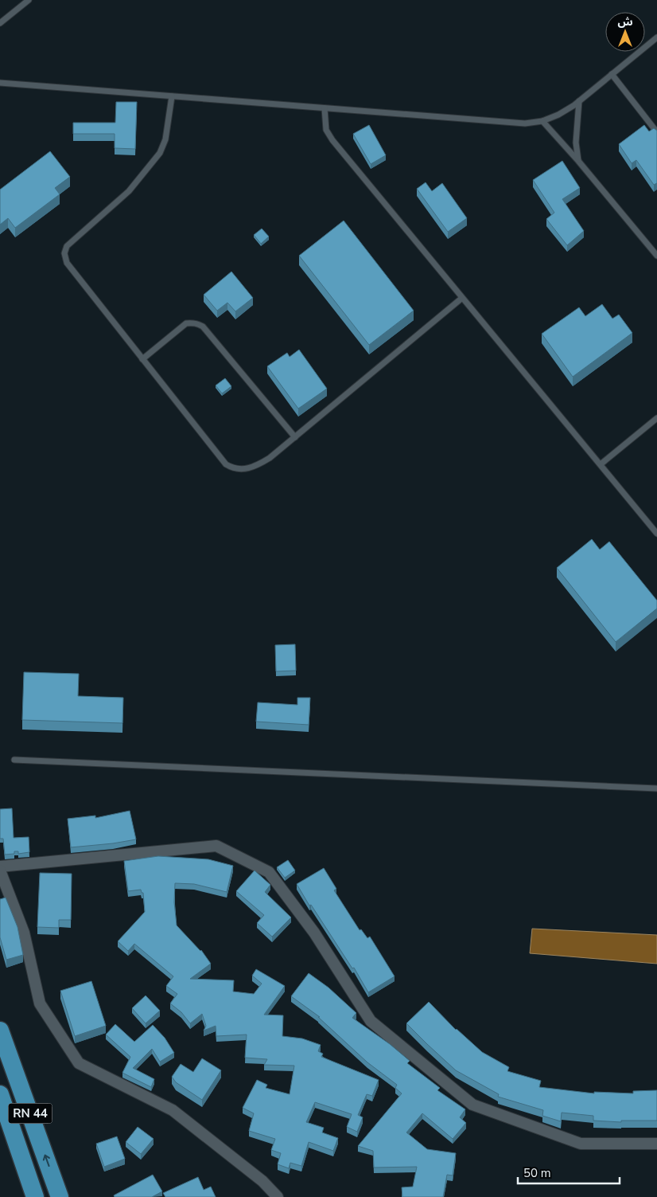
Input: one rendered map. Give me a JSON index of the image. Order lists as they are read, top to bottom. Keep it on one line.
{"streets":{"highway":["RN 44"]},"scale_bar":"50 m","north":"top"}
